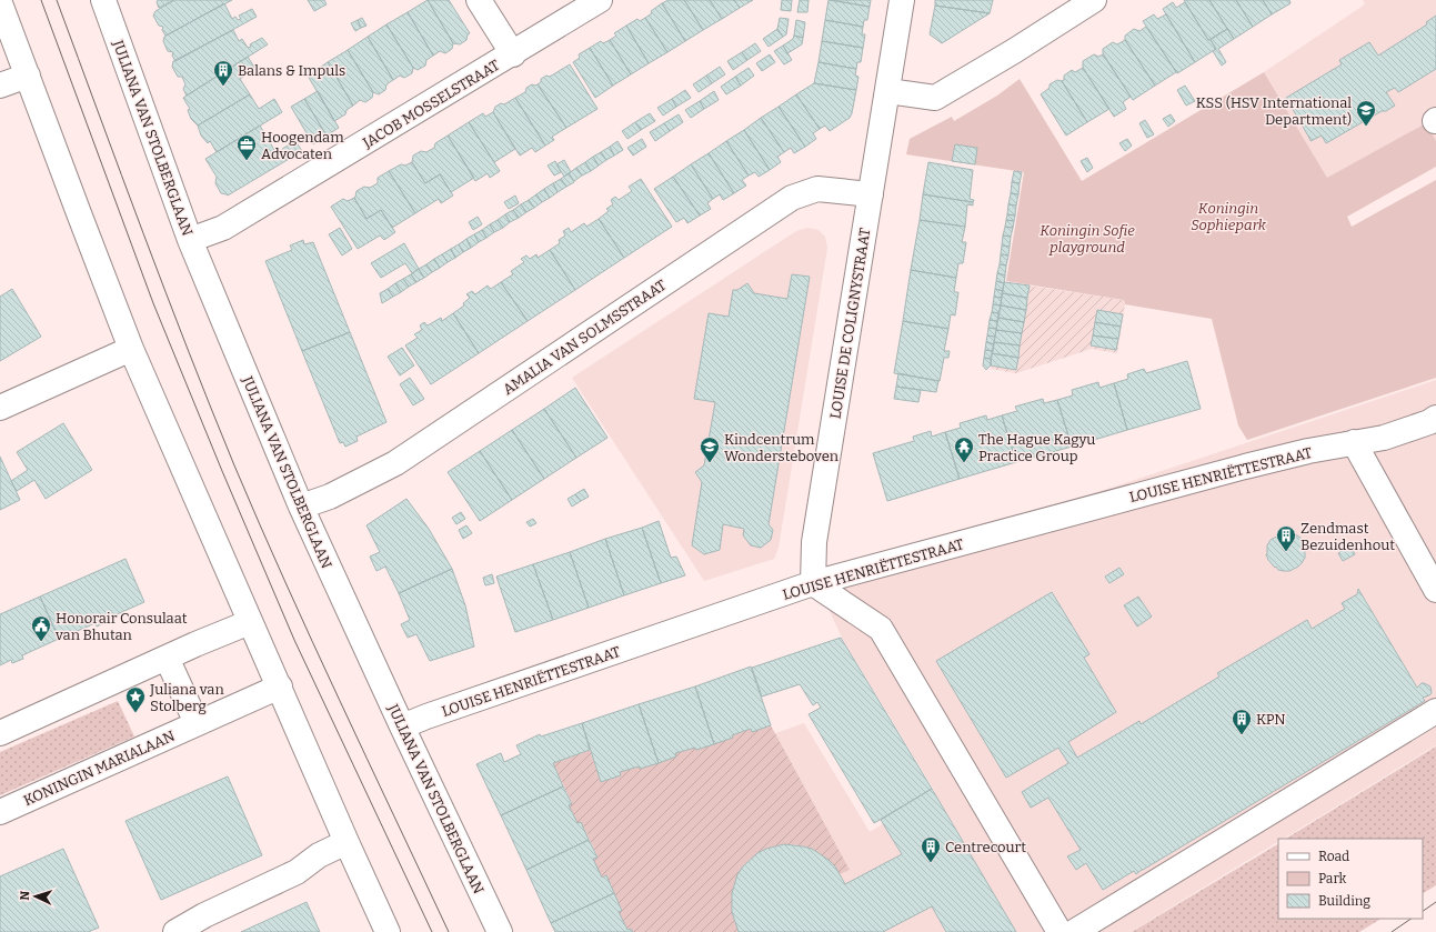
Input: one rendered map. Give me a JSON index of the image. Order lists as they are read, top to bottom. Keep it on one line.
{"streets":{"street":["JACOB MOSSELSTRAAT","JULIANA VAN STOLBERGLAAN","LOUISE DE COLIGNYSTRAAT","AMALIA VAN SOLMSSTRAAT","LOUISE HENRIËTTESTRAAT","KONINGIN MARIALAAN"]},"crossings":[["JACOB MOSSELSTRAAT","JULIANA VAN STOLBERGLAAN"],["JULIANA VAN STOLBERGLAAN","AMALIA VAN SOLMSSTRAAT"],["JULIANA VAN STOLBERGLAAN","LOUISE HENRIËTTESTRAAT"],["LOUISE DE COLIGNYSTRAAT","AMALIA VAN SOLMSSTRAAT"],["LOUISE DE COLIGNYSTRAAT","LOUISE HENRIËTTESTRAAT"]],"parks":["Koningin Sophiepark","Koningin Sofie playground"],"places":{"building":["Balans & Impuls","Zendmast Bezuidenhout","KPN","Centrecourt"],"school or university":["KSS (HSV International Department)","Kindcentrum Wondersteboven"],"office":["Hoogendam Advocaten"],"temple":["The Hague Kagyu Practice Group"],"public building":["Honorair Consulaat van Bhutan"],"place":["Juliana van Stolberg"]},"legend":["Road","Park","Building"],"north":"left"}
